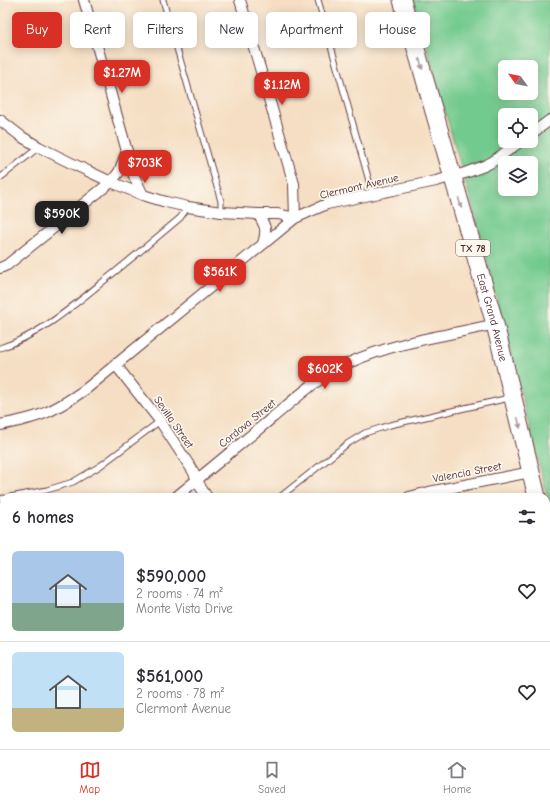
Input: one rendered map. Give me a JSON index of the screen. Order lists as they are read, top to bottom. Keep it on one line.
{"streets":{"main road":["TX 78","East Grand Avenue"],"street":["Clermont Avenue","Sevilla Street","Cordova Street","Valencia Street"]},"crossings":[["Clermont Avenue","East Grand Avenue"],["Clermont Avenue","Sevilla Street"],["East Grand Avenue","Cordova Street"],["East Grand Avenue","Valencia Street"],["Sevilla Street","Cordova Street"]],"one_way":["East Grand Avenue"],"north":"top left","page":{"chip":["Buy","Rent","Filters","New","Apartment","House"],"price":["$1.27M","$1.12M","$703K","$590K","$561K","$602K"],"heading":"6 homes","list":[{"name":"$590,000","note":"2 rooms · 74 m² · Monte Vista Drive"},{"name":"$561,000","note":"2 rooms · 78 m² · Clermont Avenue"}],"tabs":["Map","Saved","Home"]}}
